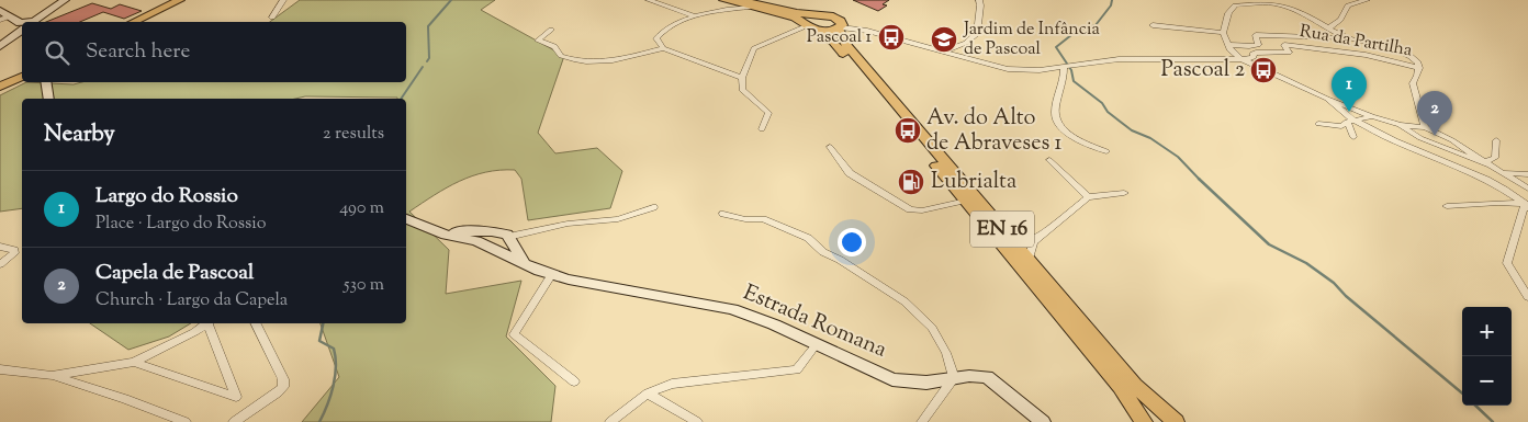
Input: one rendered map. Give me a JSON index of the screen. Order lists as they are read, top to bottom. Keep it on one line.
{"streets":{"main road":["EN 16"],"street":["Rua da Partilha","Estrada Romana"]},"places":{"bus stop":["Pascoal 1","Pascoal 2","Av. do Alto de Abraveses 1"],"school or university":["Jardim de Infância de Pascoal"],"fuel station":["Lubrialta"]},"page":{"search":"Search here","pins":["1","2"],"heading":["Nearby","2 results"],"list":[{"mark":"1","name":"Largo do Rossio","note":"Place · Largo do Rossio","value":"490 m"},{"mark":"2","name":"Capela de Pascoal","note":"Church · Largo da Capela","value":"530 m"}],"map_buttons":["+","−"]}}
